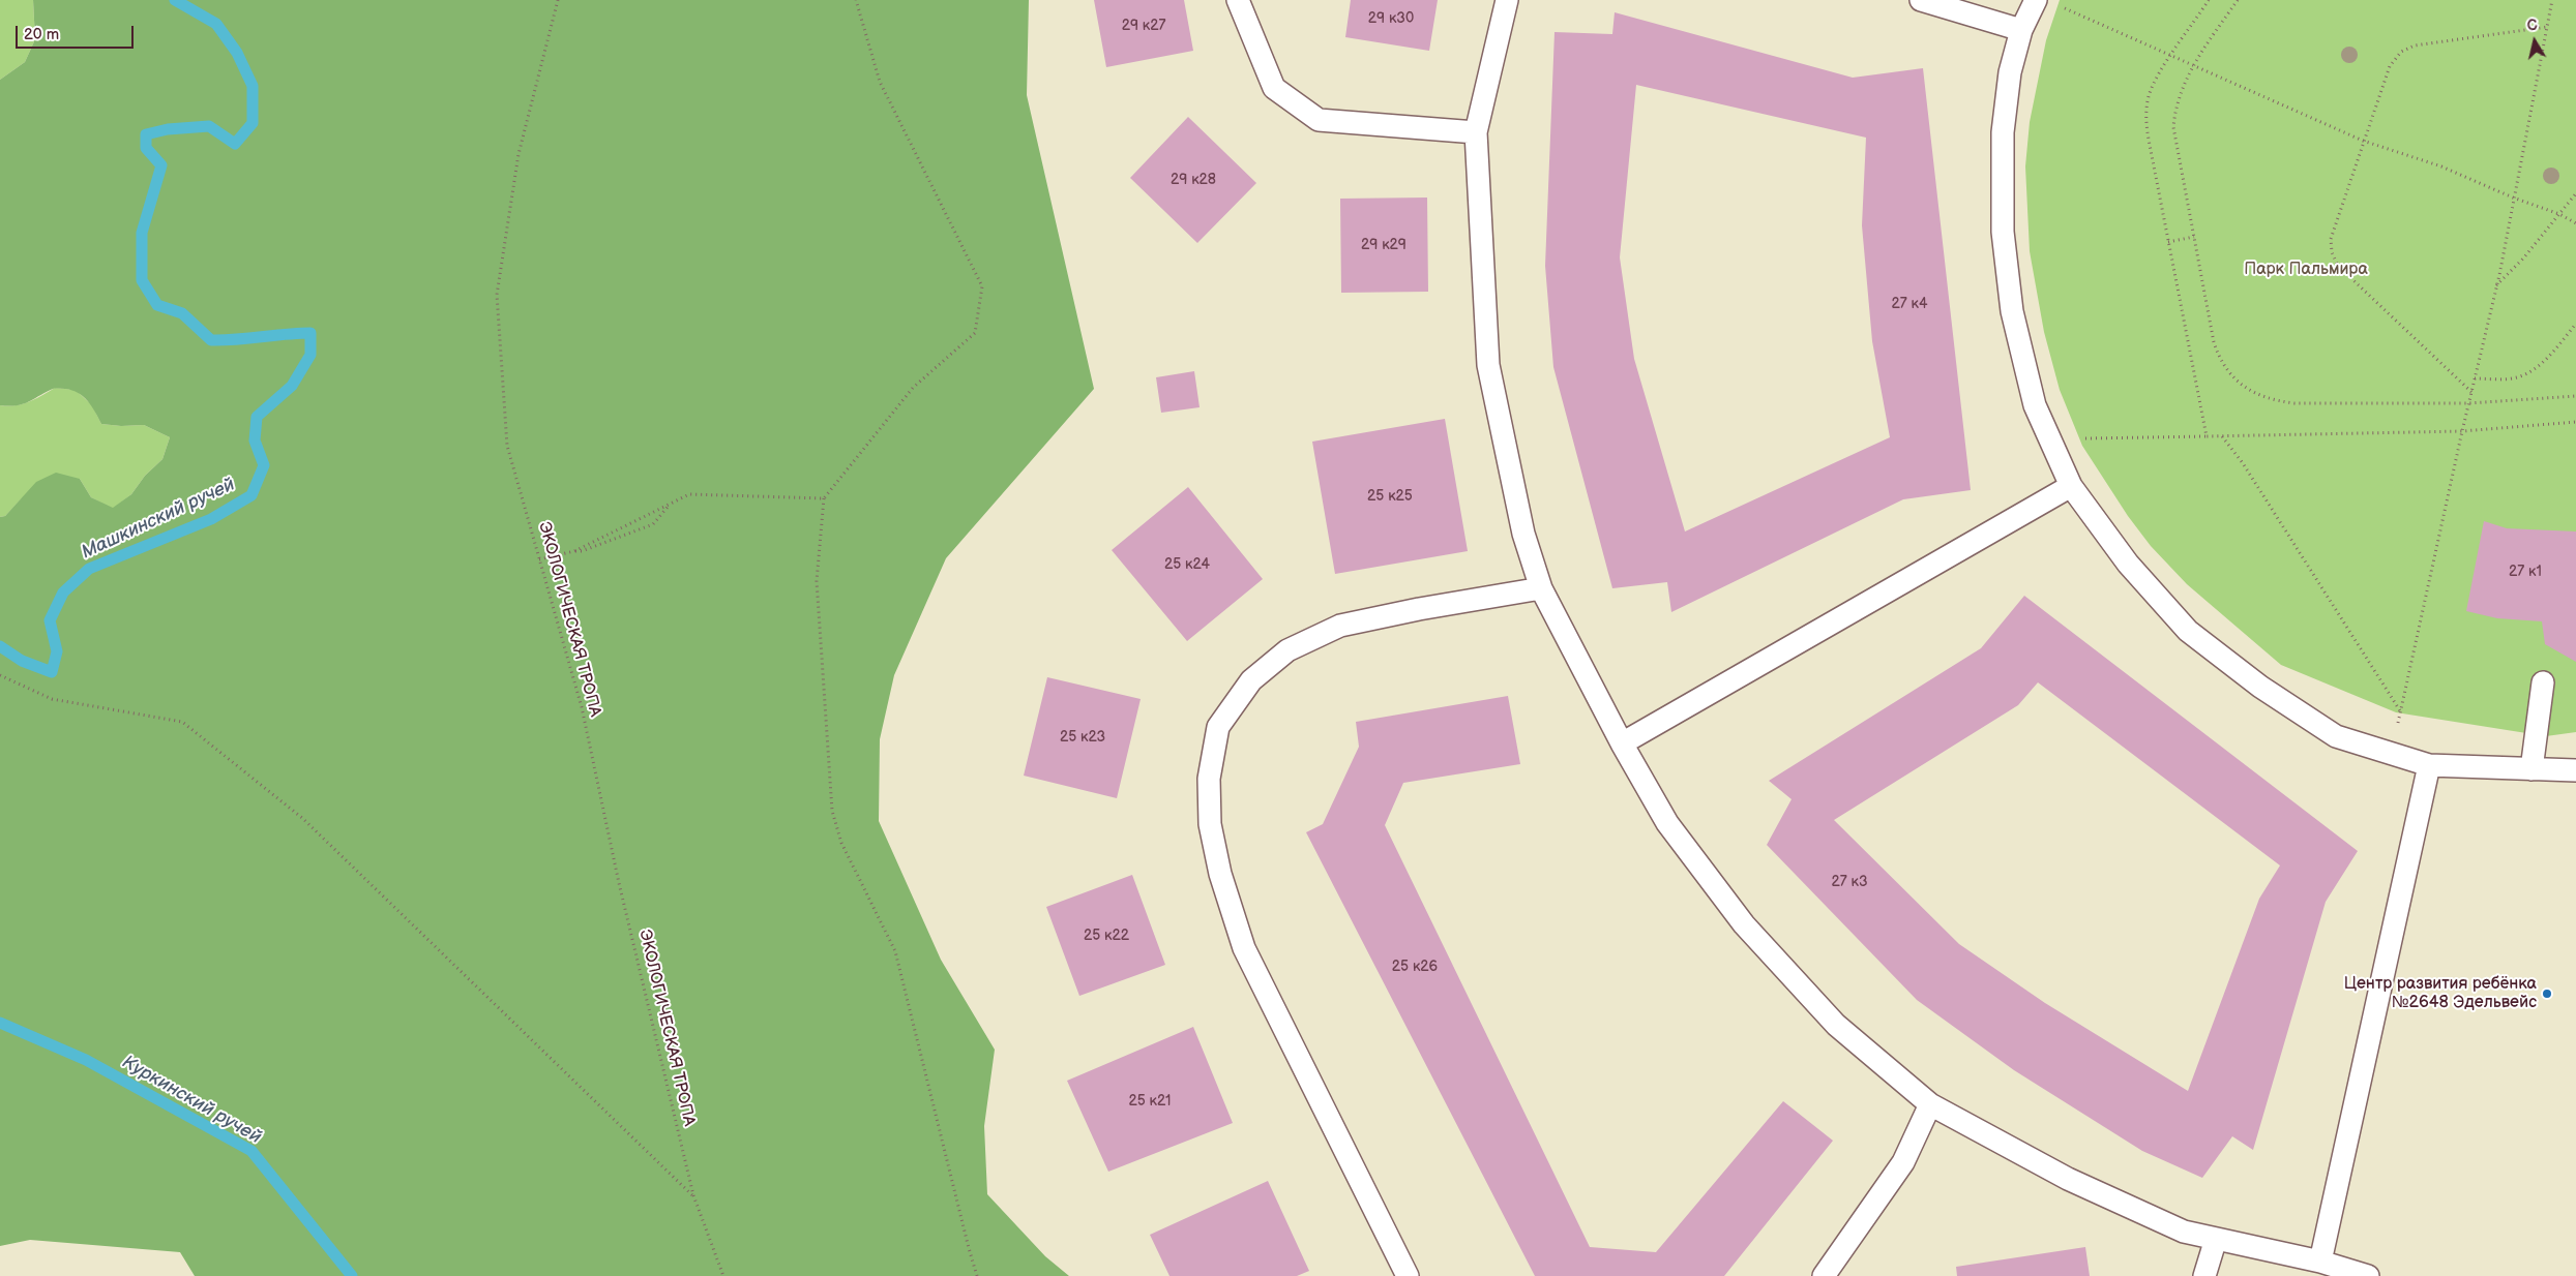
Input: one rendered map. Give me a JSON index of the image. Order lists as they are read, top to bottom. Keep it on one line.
{"streets":{"path":["ЭКОЛОГИЧЕСКАЯ ТРОПА"]},"water":["Машкинский ручей","Куркинский ручей"],"parks":["Парк Пальмира"],"places":["Центр развития ребёнка №2648 Эдельвейс"],"house_numbers":["29 к30","29 к27","29 к28","29 к29","27 к4","25 к25","25 к24","27 к1","25 к23","27 к3","25 к22","25 к26","25 к21"],"scale_bar":"20 m","north":"top"}
